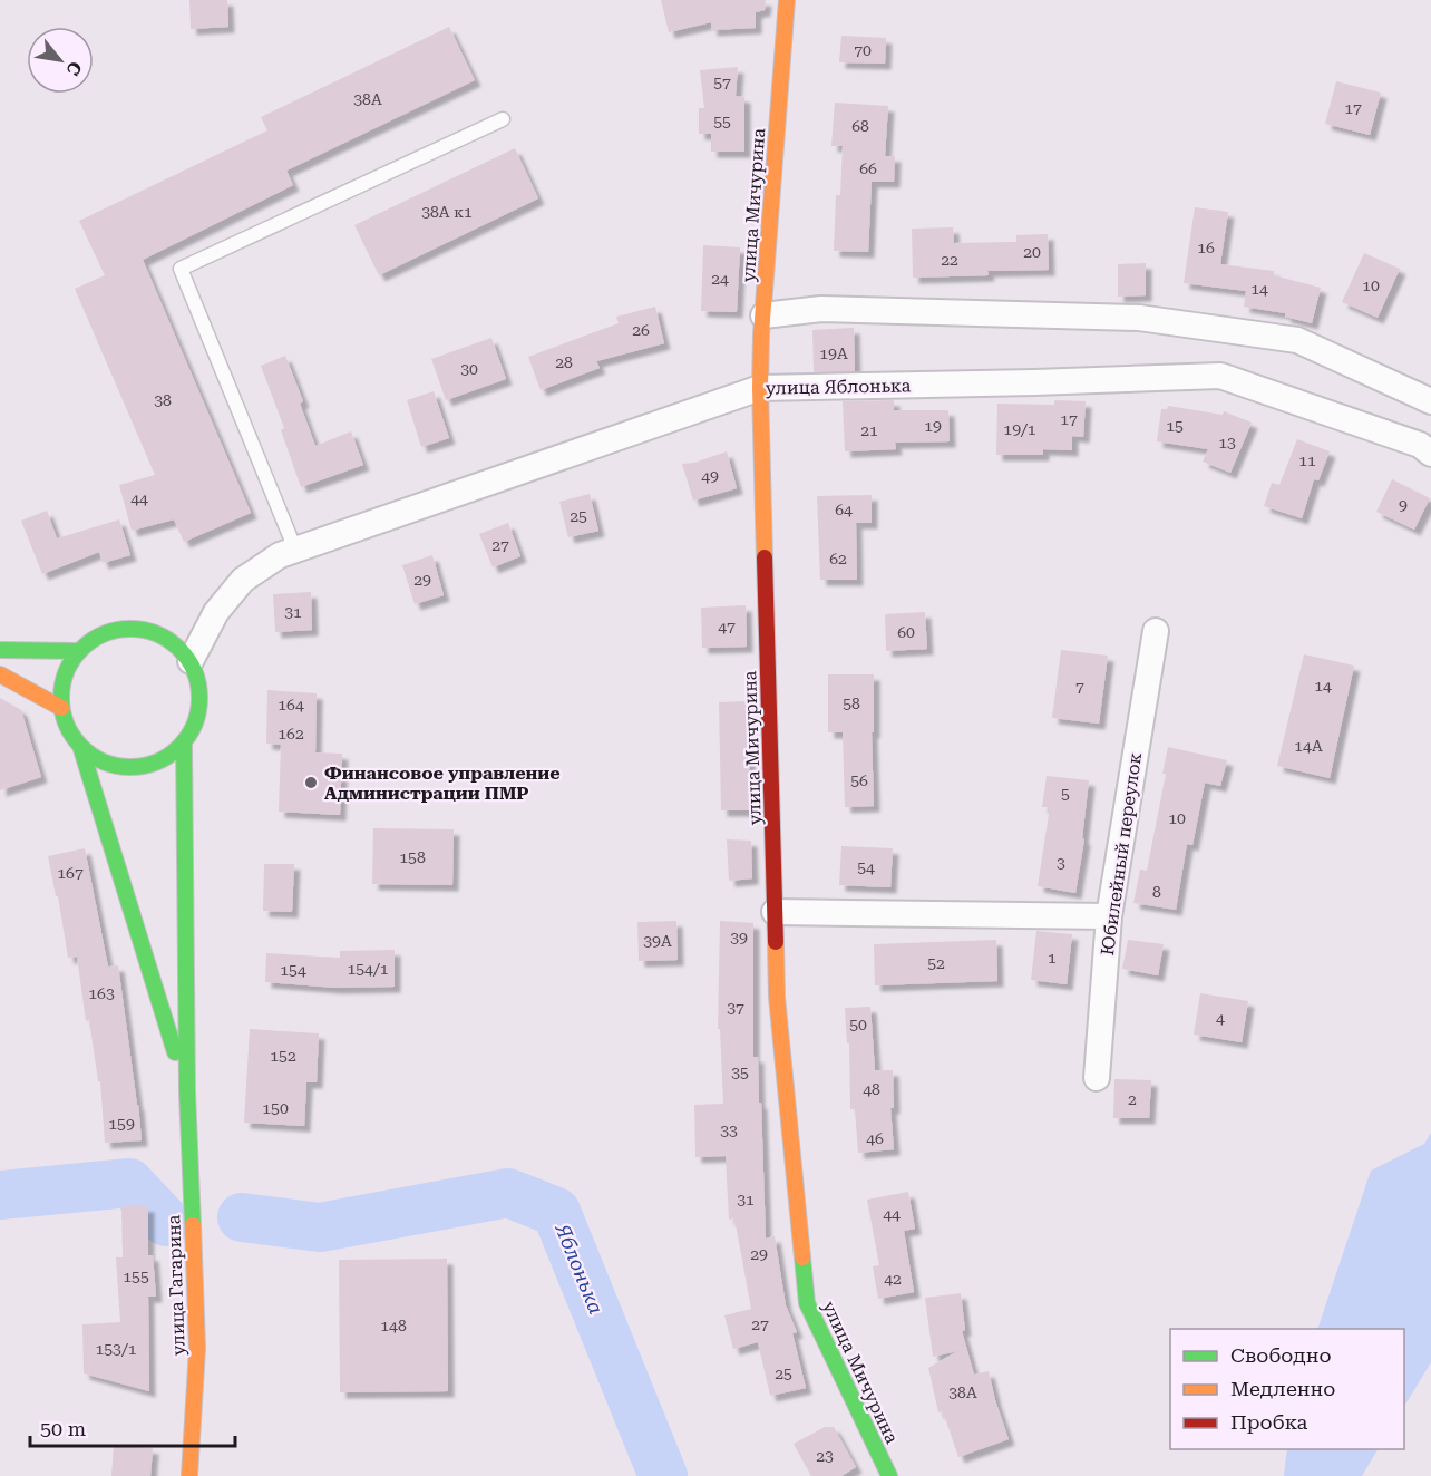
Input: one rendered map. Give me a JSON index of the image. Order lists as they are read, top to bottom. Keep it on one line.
{"streets":{"street":["улица Мичурина","улица Яблонька","Юбилейный переулок","улица Гагарина"]},"crossings":[["улица Мичурина","улица Яблонька"],["улица Яблонька","улица Гагарина"]],"water":["Яблонька"],"places":["Финансовое управление Администрации ПМР"],"house_numbers":["70","57","38А","17","55","68","66","38А к1","16","20","22","24","10","14","26","19А","28","30","38","17","19","15","19/1","21","13","11","49","44","9","64","25","27","62","29","31","47","60","14","7","58","164","162","14А","56","5","10","158","3","54","167","8","39","39А","1","52","154/1","154","163","37","4","50","152","35","48","2","150","159","33","46","31","44","29","155","42","27","148","153/1","25","38А","23"],"legend":["Свободно","Медленно","Пробка"],"scale_bar":"50 m","north":"bottom right"}
